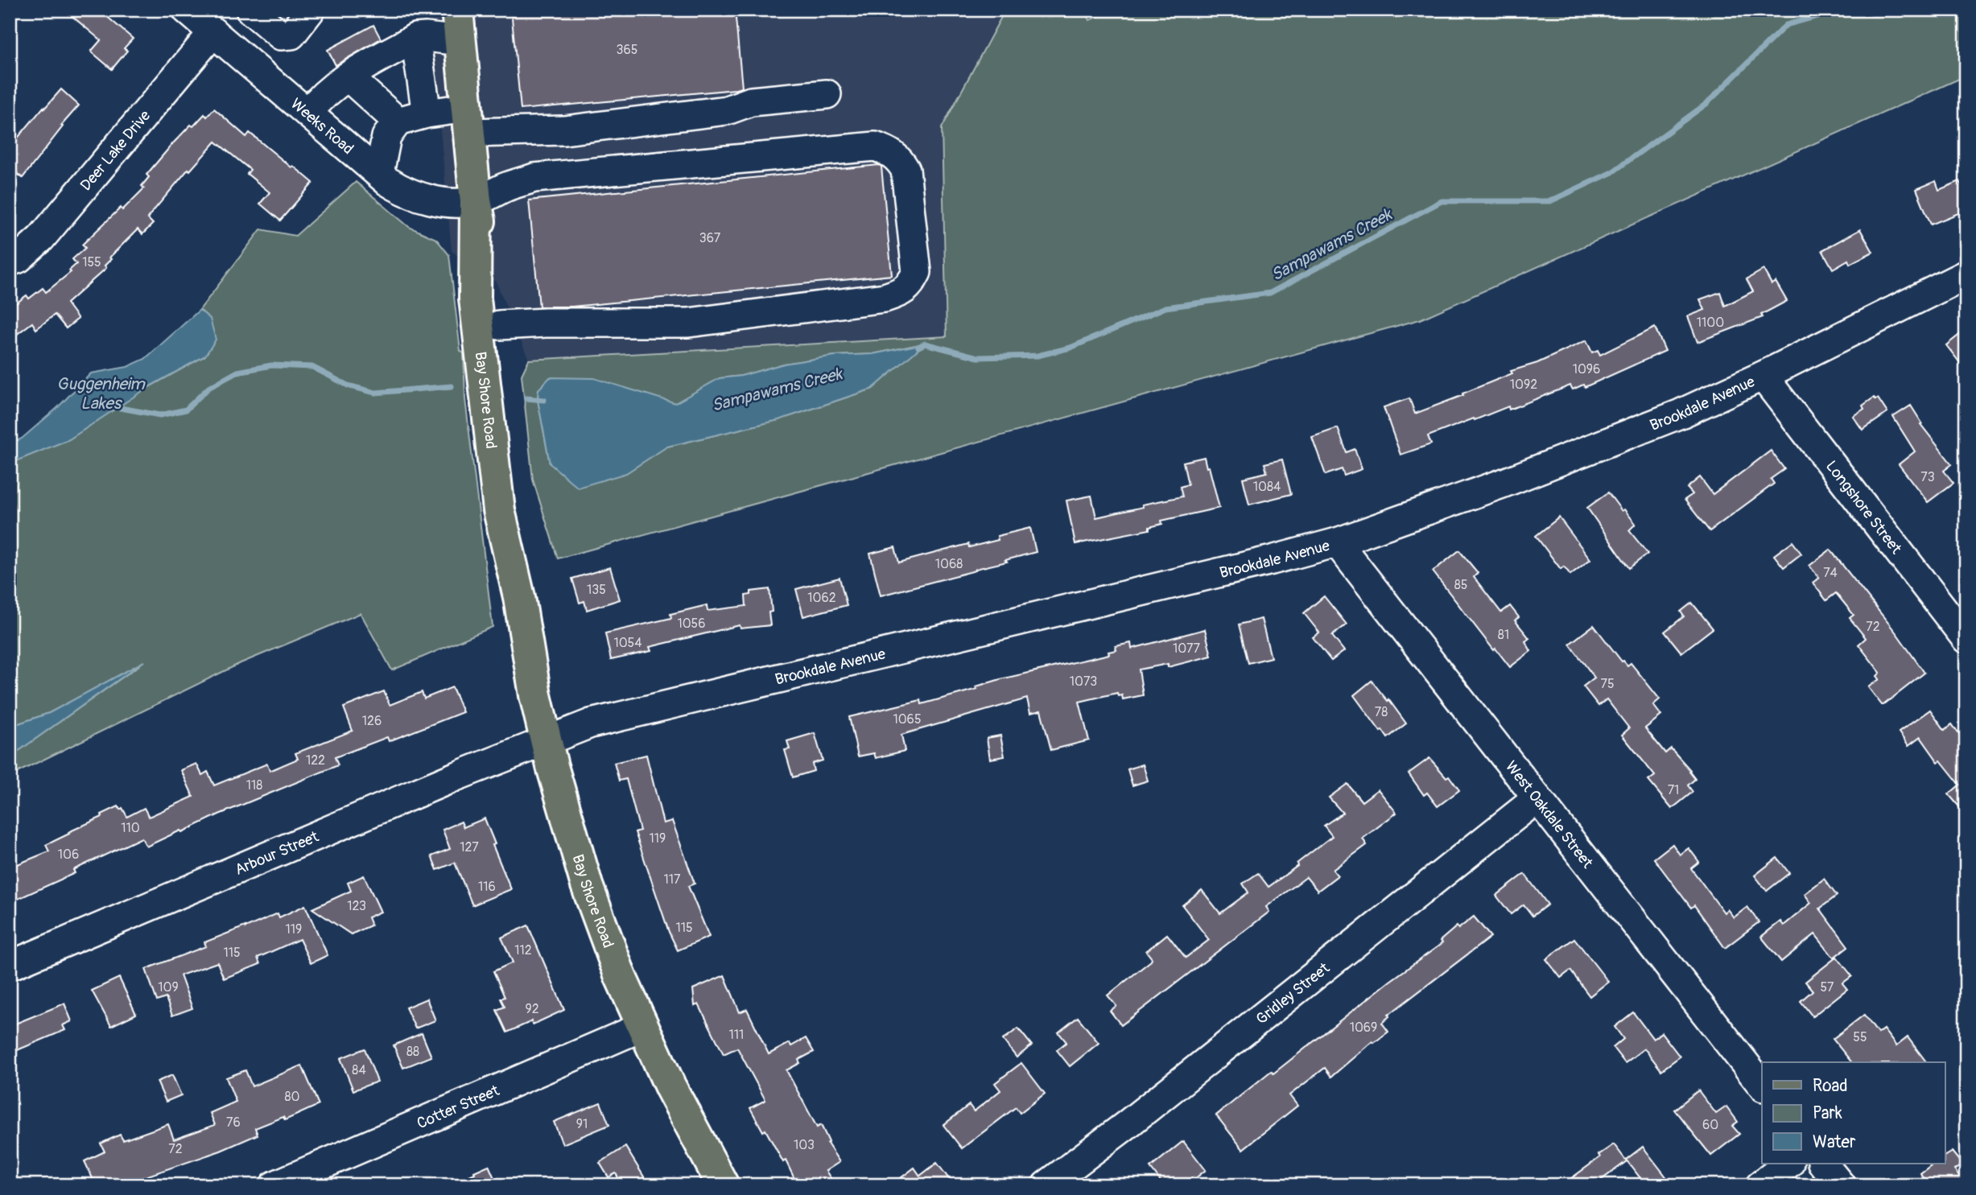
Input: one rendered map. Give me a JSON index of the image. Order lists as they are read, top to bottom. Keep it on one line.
{"streets":{"main road":["Bay Shore Road"],"street":["Weeks Road","Deer Lake Drive","Brookdale Avenue","Longshore Street","West Oakdale Street","Arbour Street","Gridley Street","Cotter Street"]},"crossings":[["Weeks Road","Deer Lake Drive"],["Weeks Road","Bay Shore Road"],["Bay Shore Road","Brookdale Avenue"],["Bay Shore Road","Arbour Street"],["Bay Shore Road","Cotter Street"],["Brookdale Avenue","Longshore Street"],["Brookdale Avenue","West Oakdale Street"],["Brookdale Avenue","Arbour Street"],["West Oakdale Street","Gridley Street"]],"water":["Sampawams Creek","Guggenheim Lakes"],"house_numbers":["365","367","155","1100","1096","1092","73","1084","1068","74","85","135","1062","1056","72","81","1054","1077","1073","75","78","1065","126","122","118","71","110","119","127","106","117","116","123","115","119","112","115","109","57","92","1069","111","55","88","84","80","76","91","60","103","72"],"legend":["Road","Park","Water"]}
